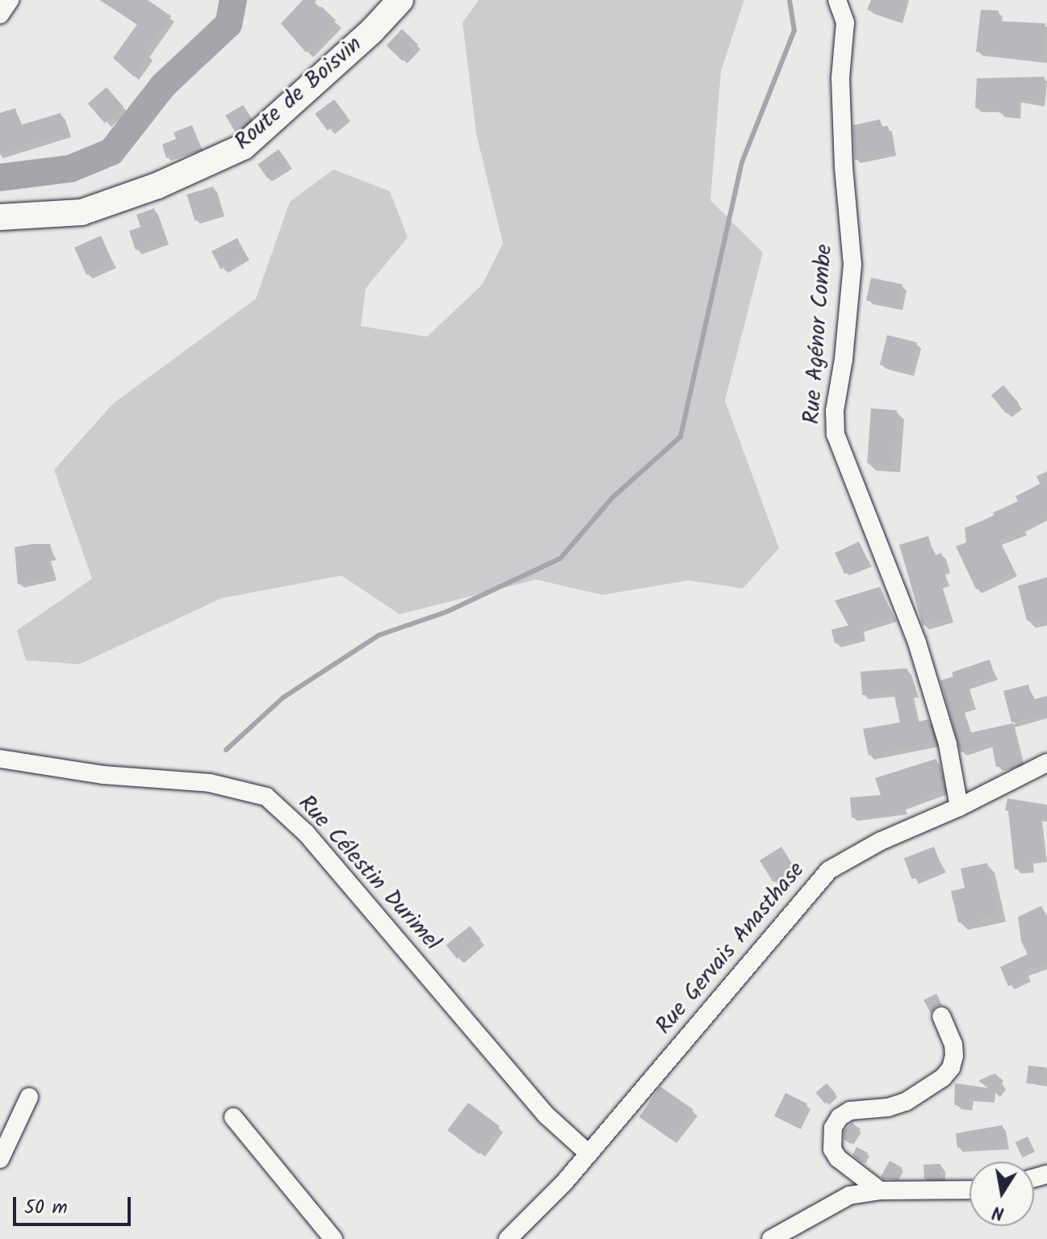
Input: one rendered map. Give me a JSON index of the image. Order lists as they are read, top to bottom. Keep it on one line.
{"streets":{"main road":["Route de Boisvin"],"street":["Rue Agénor Combe","Rue Célestin Durimel","Rue Gervais Anasthase"]},"crossings":[["Rue Agénor Combe","Rue Gervais Anasthase"],["Rue Célestin Durimel","Rue Gervais Anasthase"]],"scale_bar":"50 m","north":"bottom"}
